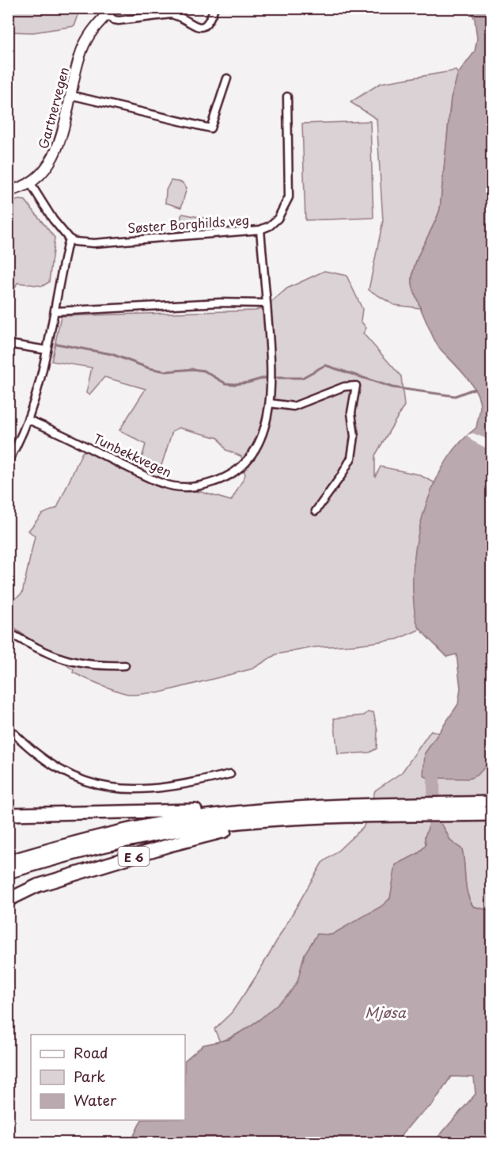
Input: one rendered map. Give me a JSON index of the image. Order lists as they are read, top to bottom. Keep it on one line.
{"streets":{"highway":["E 6"],"street":["Gartnervegen","Søster Borghilds veg","Tunbekkvegen"]},"crossings":[["Søster Borghilds veg","Tunbekkvegen"]],"water":["Mjøsa"],"legend":["Road","Park","Water"]}
